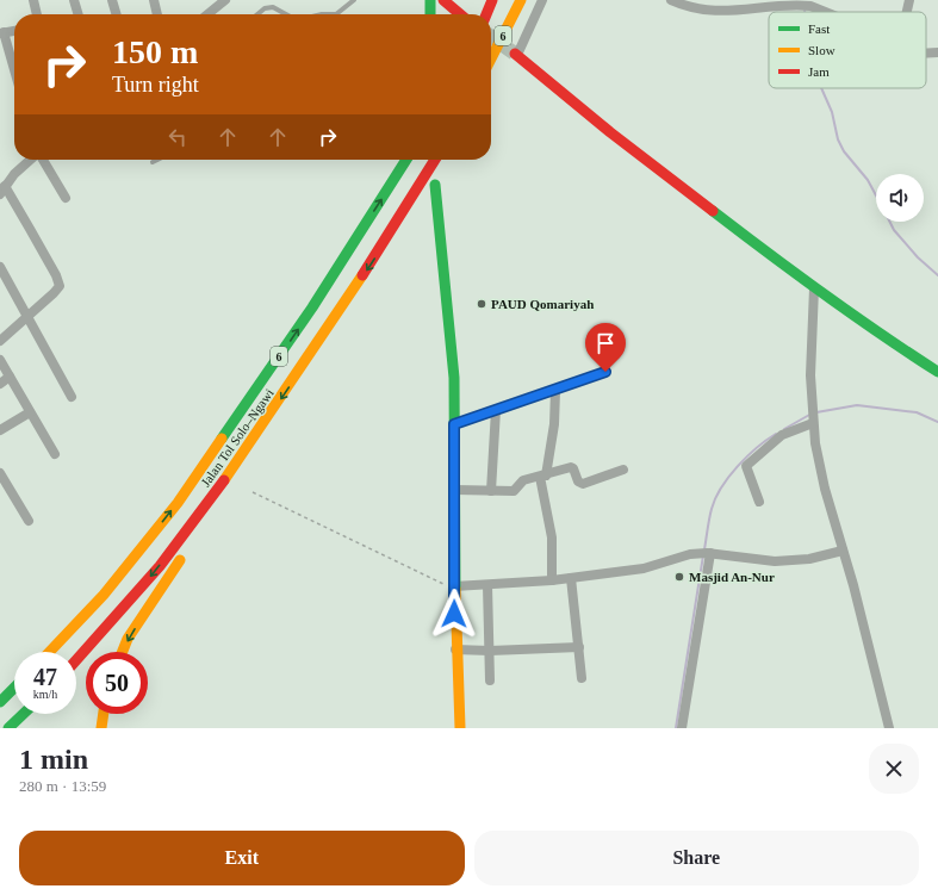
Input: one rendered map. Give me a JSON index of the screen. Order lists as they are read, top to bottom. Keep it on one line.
{"streets":{"main road":["6","Jalan Tol Solo–Ngawi"]},"places":["PAUD Qomariyah","Masjid An-Nur"],"legend":["Fast","Slow","Jam"],"page":{"turn":["150 m","Turn right"],"speed":"47 km/h","limit":"50","heading":["1 min","280 m · 13:59"],"buttons":["Exit","Share"]}}
